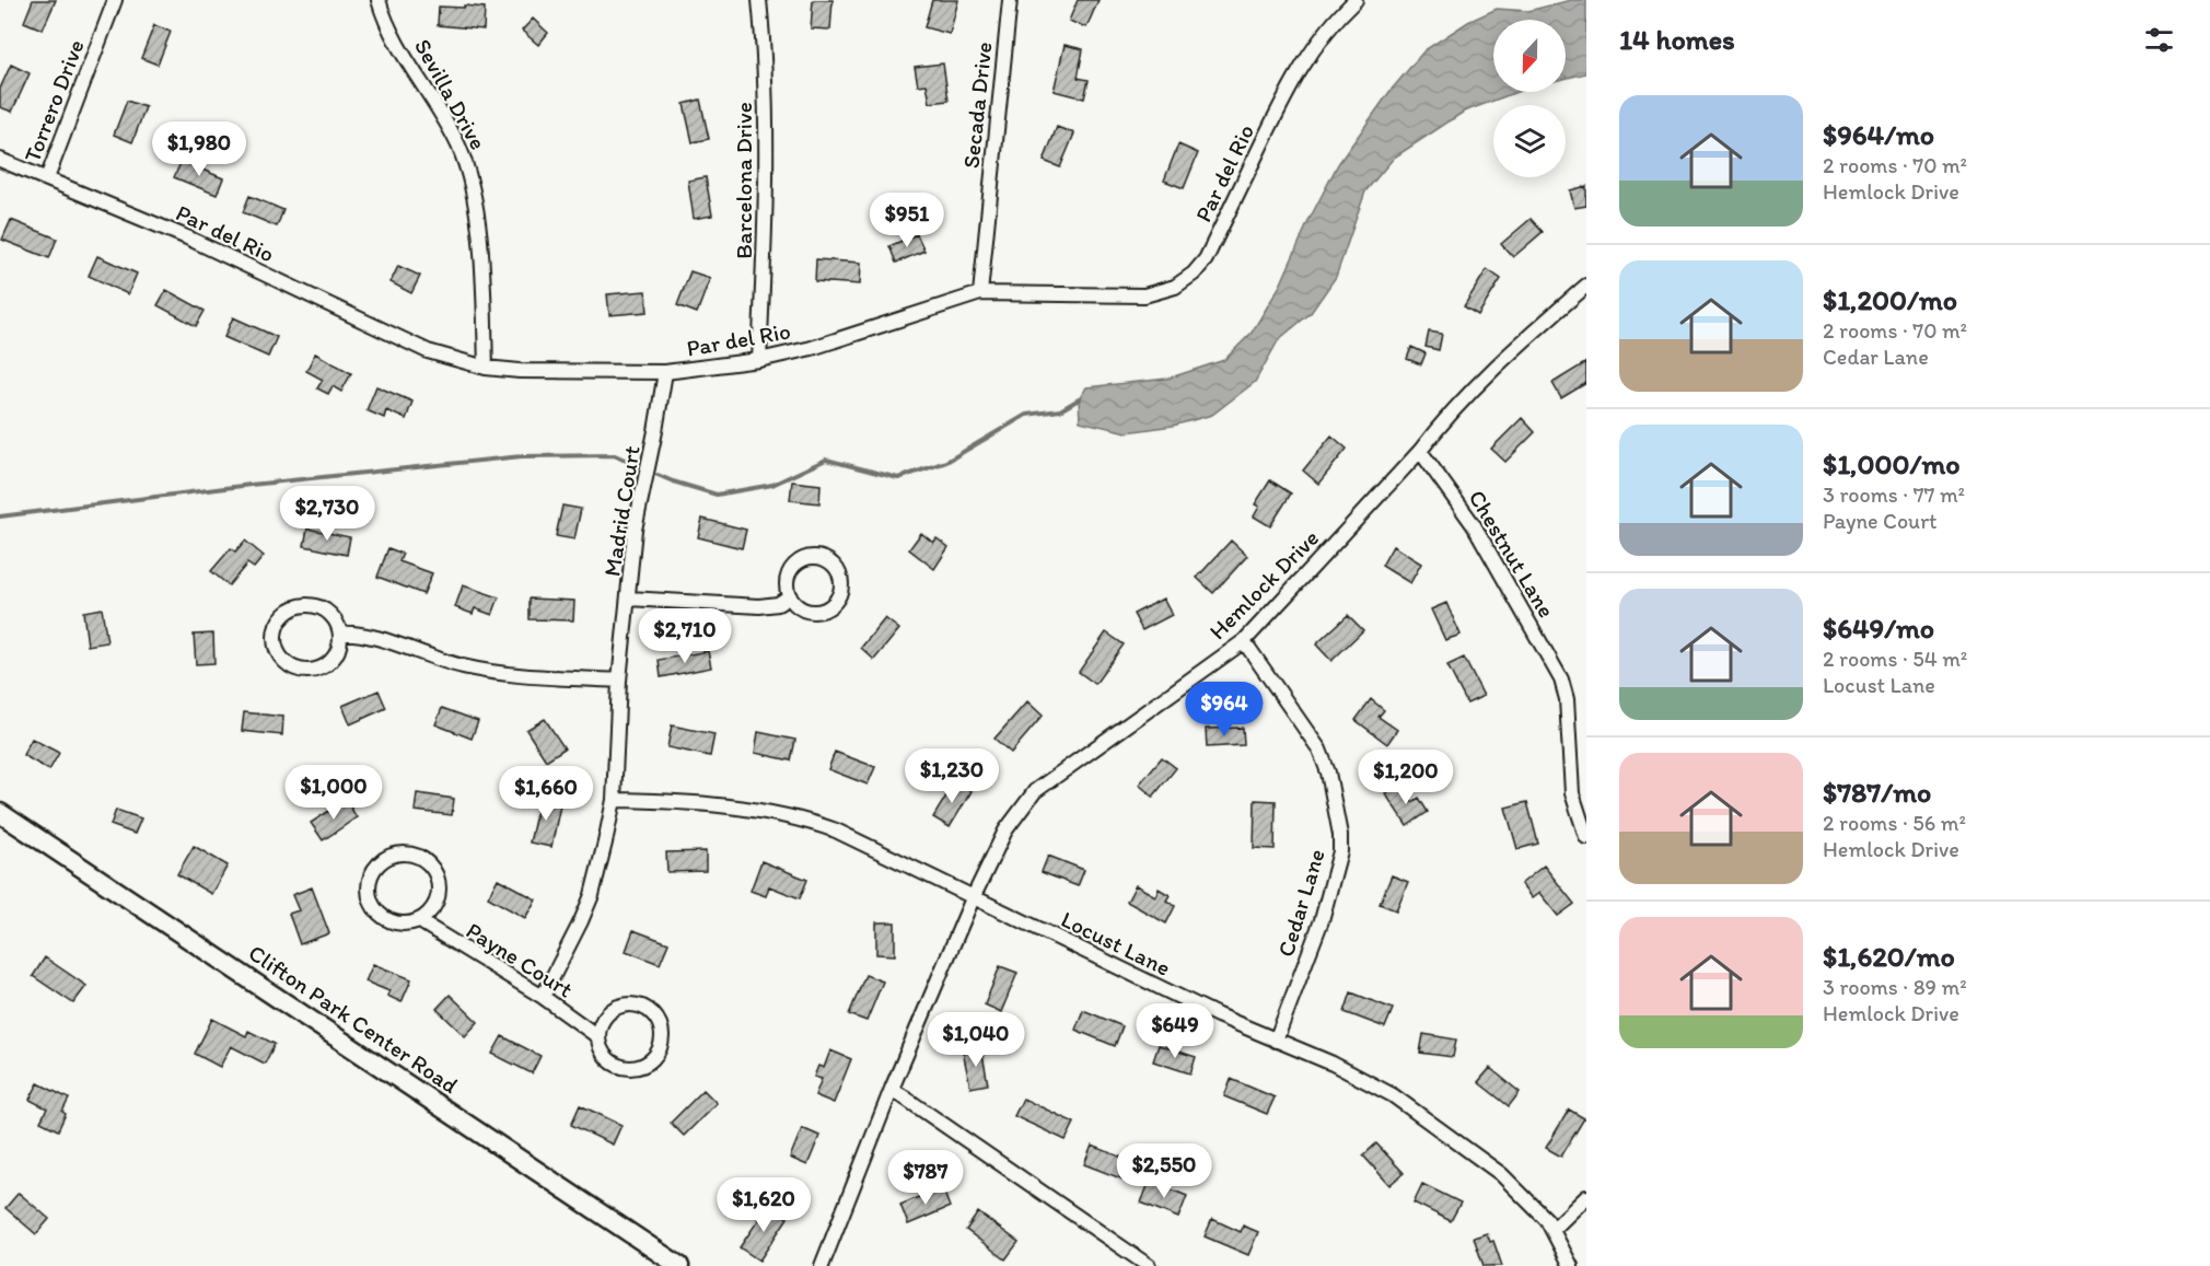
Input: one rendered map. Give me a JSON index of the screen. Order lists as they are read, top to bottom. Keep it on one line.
{"streets":{"street":["Sevilla Drive","Torrero Drive","Secada Drive","Par del Rio","Barcelona Drive","Madrid Court","Chestnut Lane","Hemlock Drive","Cedar Lane","Locust Lane","Payne Court","Clifton Park Center Road"]},"crossings":[["Sevilla Drive","Par del Rio"],["Torrero Drive","Par del Rio"],["Secada Drive","Par del Rio"],["Par del Rio","Barcelona Drive"],["Par del Rio","Madrid Court"],["Madrid Court","Locust Lane"],["Madrid Court","Payne Court"],["Chestnut Lane","Hemlock Drive"],["Hemlock Drive","Cedar Lane"],["Hemlock Drive","Locust Lane"],["Cedar Lane","Locust Lane"]],"north":"bottom","page":{"heading":"14 homes","list":[{"name":"$964/mo","note":"2 rooms · 70 m² · Hemlock Drive"},{"name":"$1,200/mo","note":"2 rooms · 70 m² · Cedar Lane"},{"name":"$1,000/mo","note":"3 rooms · 77 m² · Payne Court"},{"name":"$649/mo","note":"2 rooms · 54 m² · Locust Lane"},{"name":"$787/mo","note":"2 rooms · 56 m² · Hemlock Drive"},{"name":"$1,620/mo","note":"3 rooms · 89 m² · Hemlock Drive"}],"price":["$1,980","$951","$2,730","$2,710","$964","$1,230","$1,200","$1,000","$1,660","$649","$1,040","$2,550","$787","$1,620"]}}
